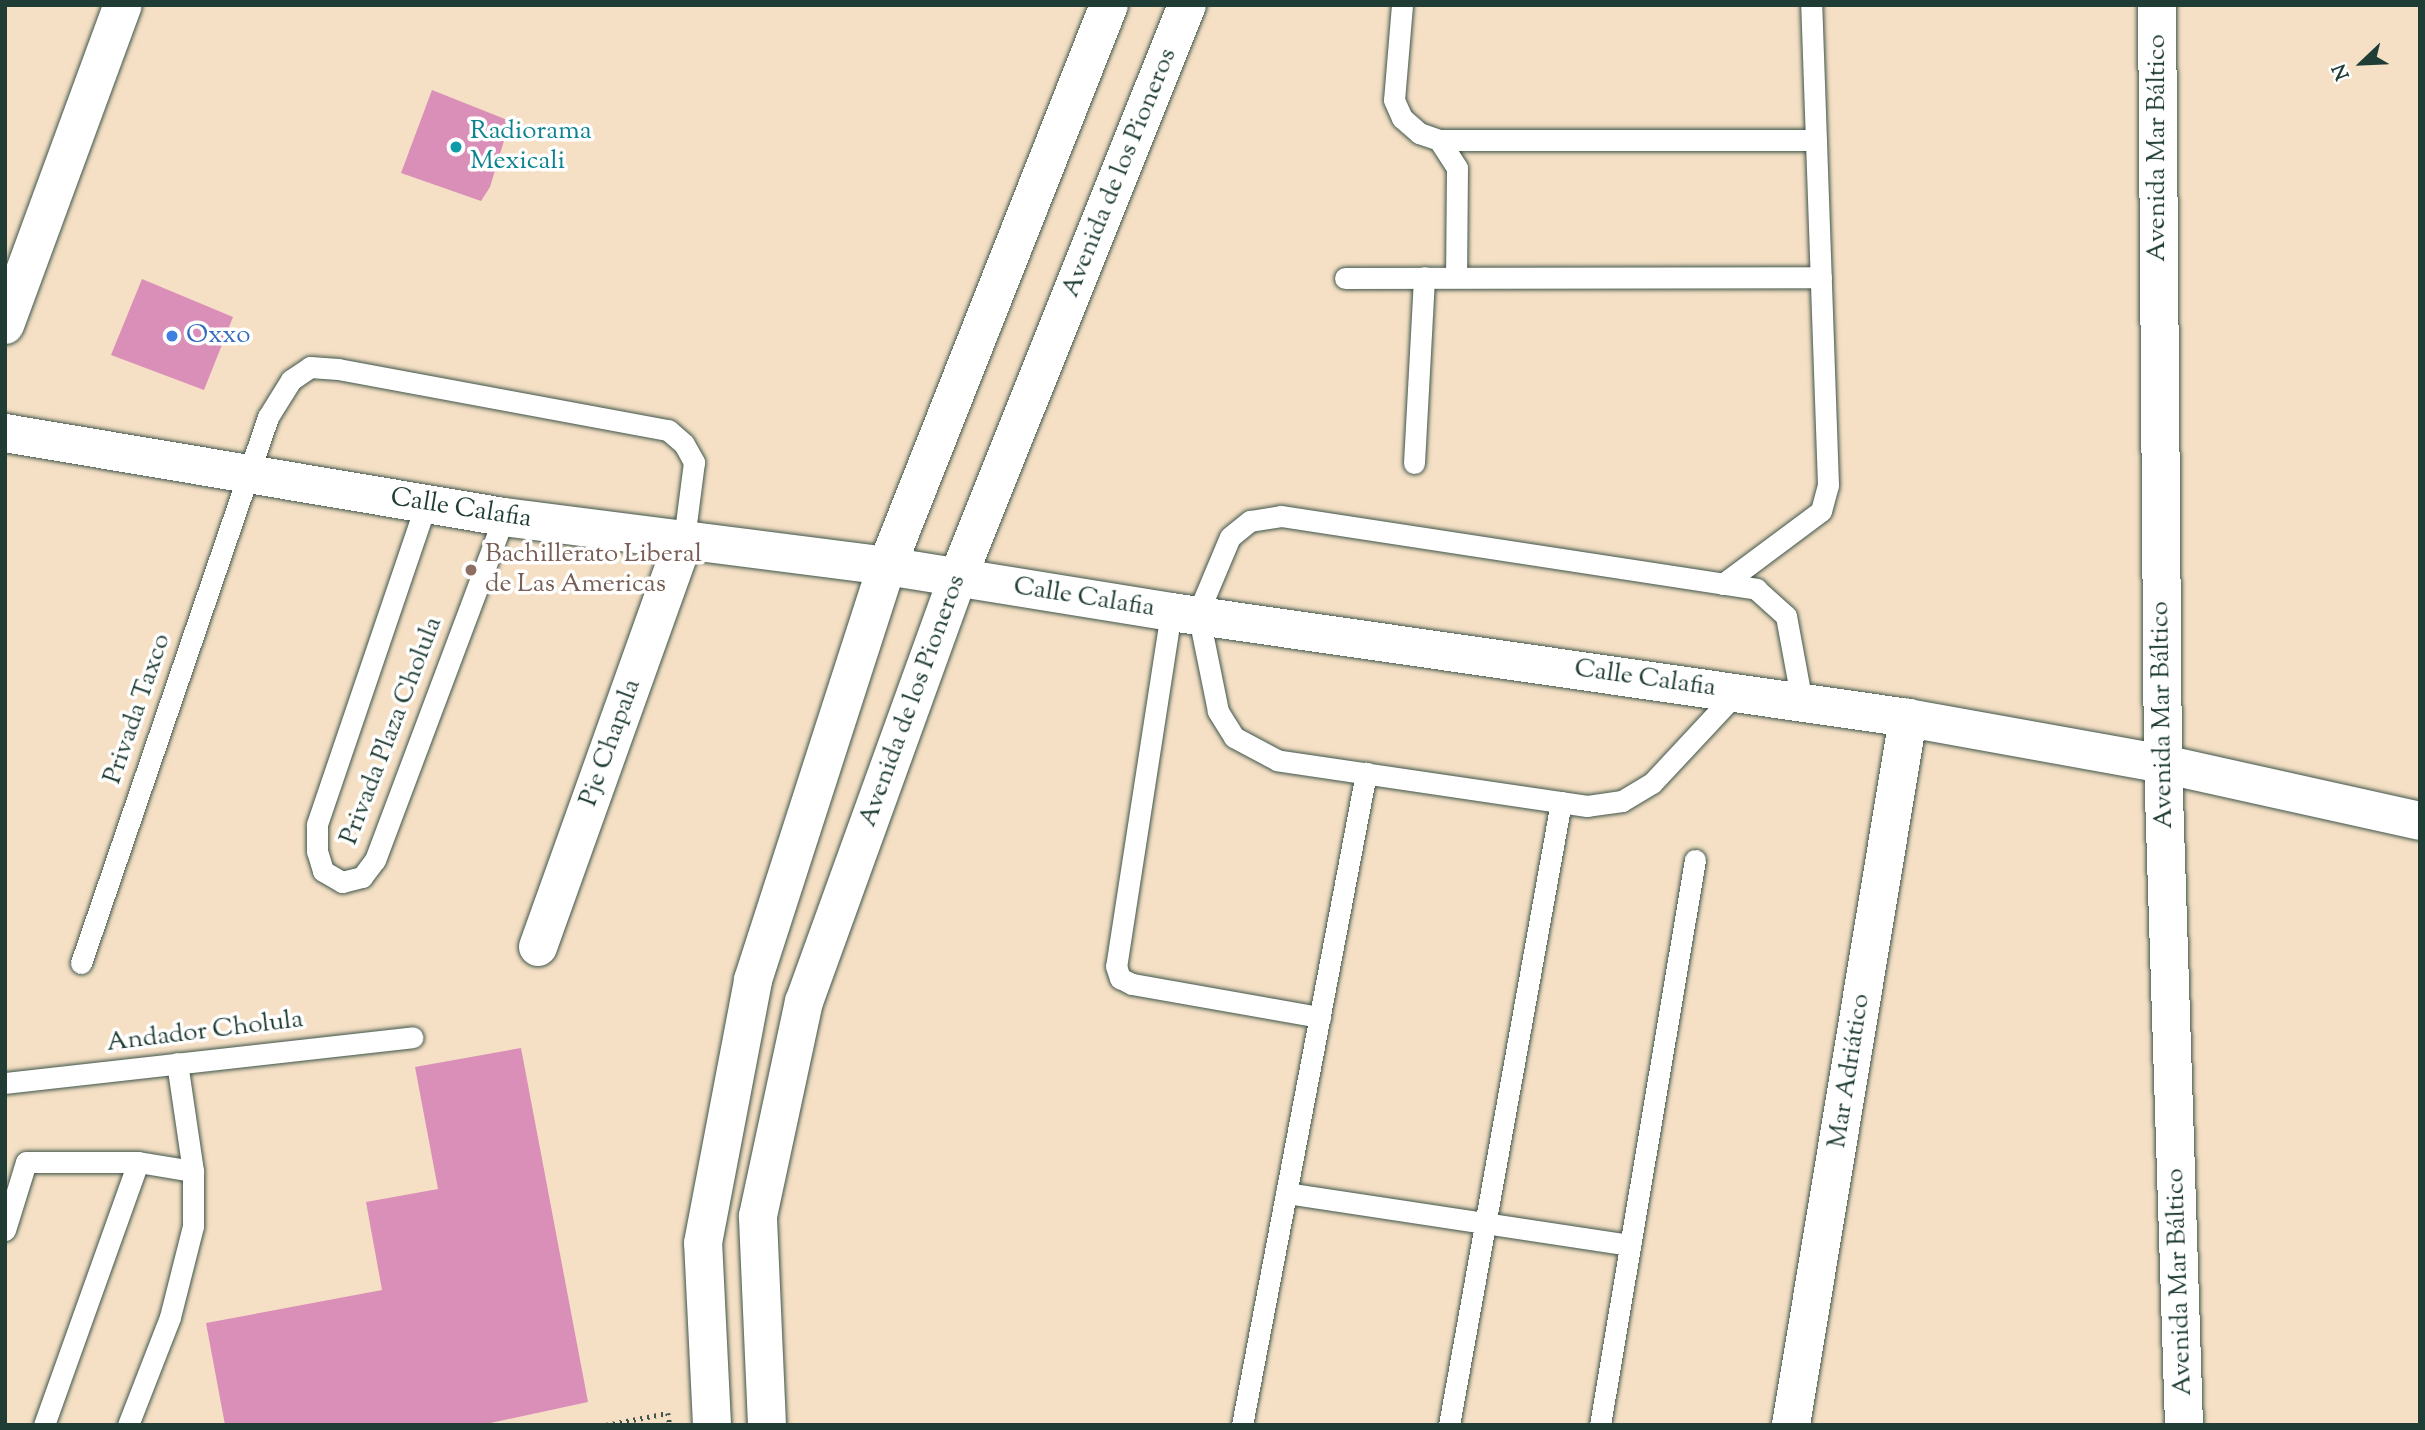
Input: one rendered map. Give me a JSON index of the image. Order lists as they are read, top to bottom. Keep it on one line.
{"streets":{"street":["Avenida Mar Báltico","Avenida de los Pioneros","Calle Calafia","Pje Chapala","Mar Adriático"],"lane":["Privada Taxco","Privada Plaza Cholula","Andador Cholula"]},"crossings":[["Avenida Mar Báltico","Calle Calafia"],["Avenida de los Pioneros","Calle Calafia"],["Calle Calafia","Privada Taxco"],["Calle Calafia","Privada Plaza Cholula"],["Calle Calafia","Pje Chapala"],["Calle Calafia","Mar Adriático"],["Privada Taxco","Pje Chapala"]],"places":["Radiorama Mexicali","Oxxo","Bachillerato Liberal de Las Americas"],"north":"bottom left"}
